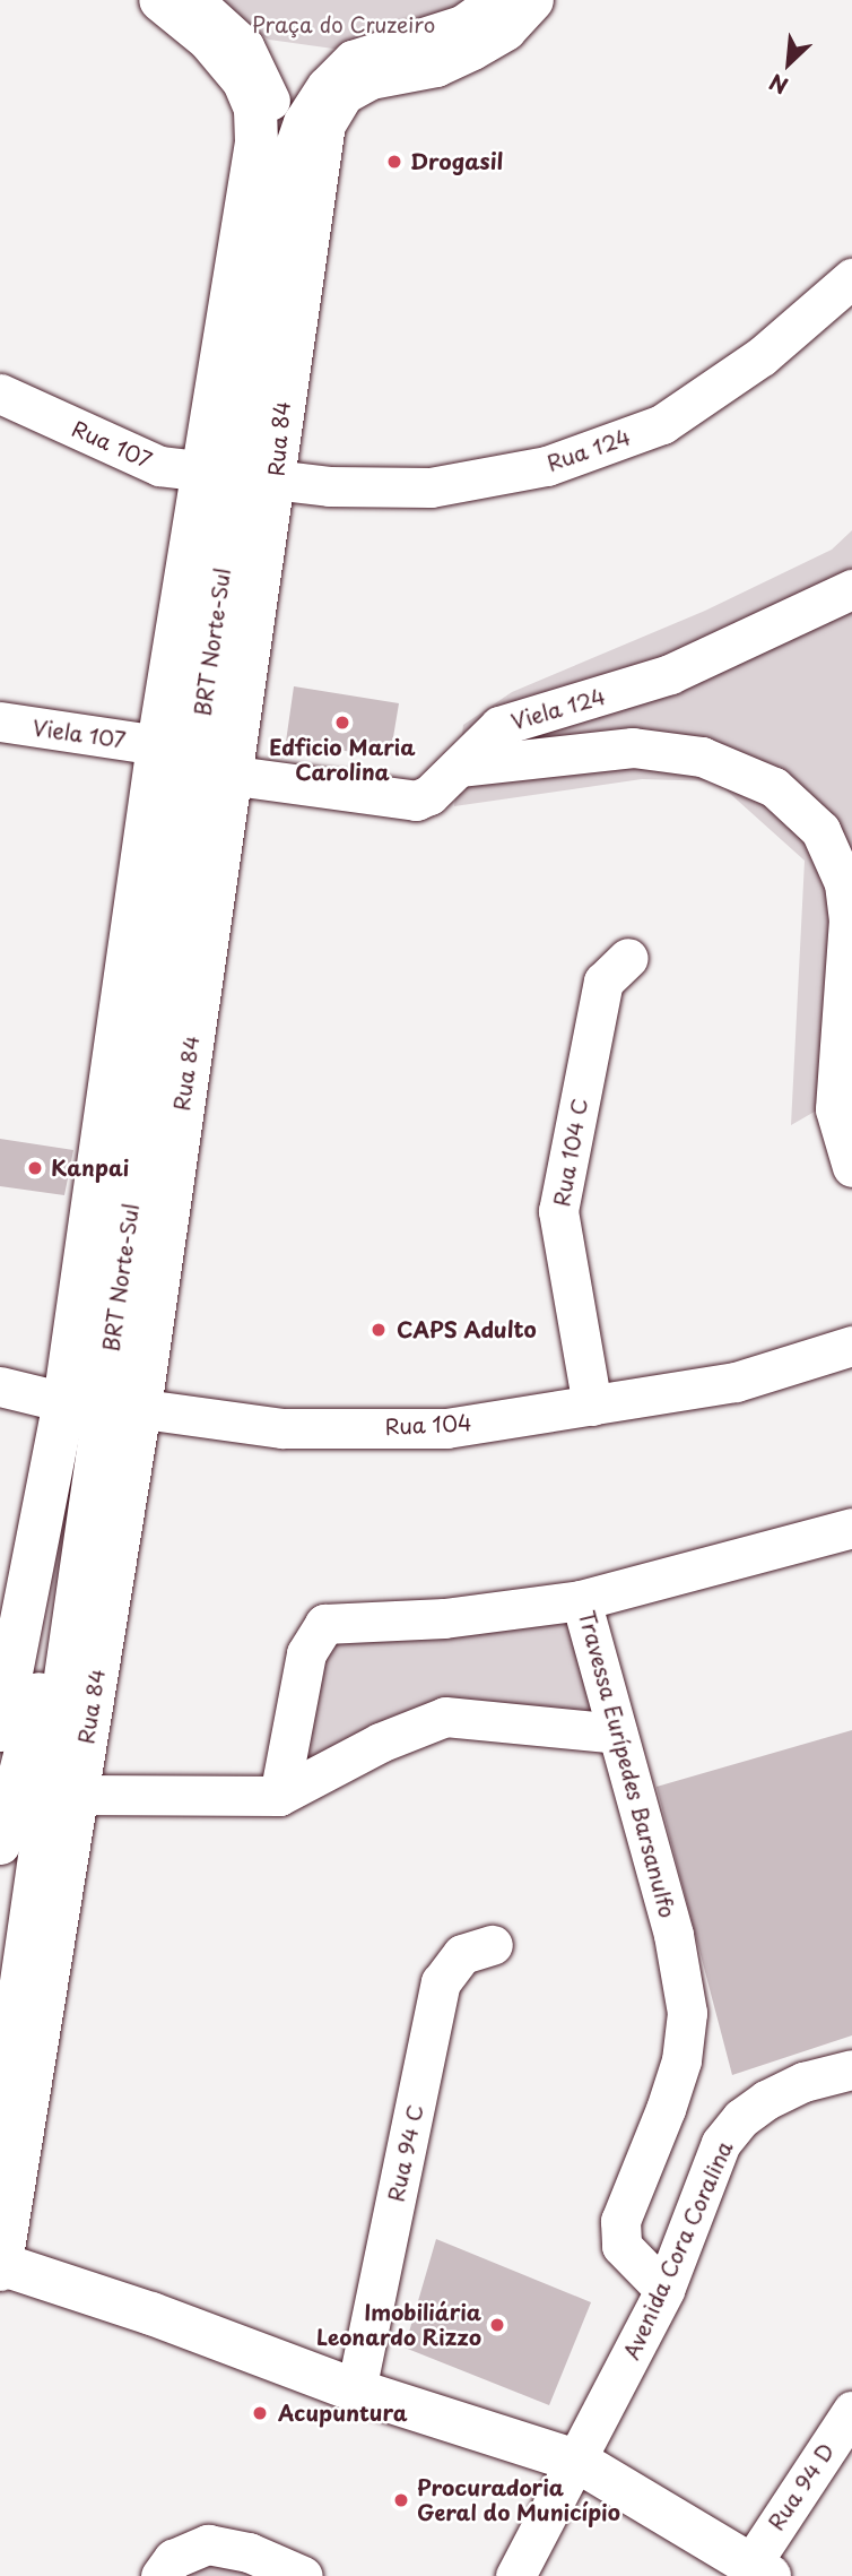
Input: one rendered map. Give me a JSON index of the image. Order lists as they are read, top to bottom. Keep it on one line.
{"streets":{"main road":["Rua 84"],"street":["Rua 107","Rua 124","BRT Norte-Sul","Viela 124","Viela 107","Rua 104 C","Rua 104","Travessa Eurípedes Barsanulfo","Rua 94 C","Avenida Cora Coralina","Rua 94 D"]},"crossings":[["Rua 84","Rua 107"],["Rua 84","Rua 124"],["Rua 84","BRT Norte-Sul"],["Rua 84","Viela 124"],["Rua 84","Viela 107"],["Rua 84","Rua 104"],["Rua 107","Rua 124"],["Rua 107","BRT Norte-Sul"],["Rua 124","BRT Norte-Sul"],["BRT Norte-Sul","Rua 104"],["Rua 104 C","Rua 104"],["Travessa Eurípedes Barsanulfo","Avenida Cora Coralina"]],"parks":["Praça do Cruzeiro"],"places":["Drogasil","Edficio Maria Carolina","Kanpai","CAPS Adulto","Imobiliária Leonardo Rizzo","Acupuntura","Procuradoria Geral do Município"],"north":"bottom left"}
